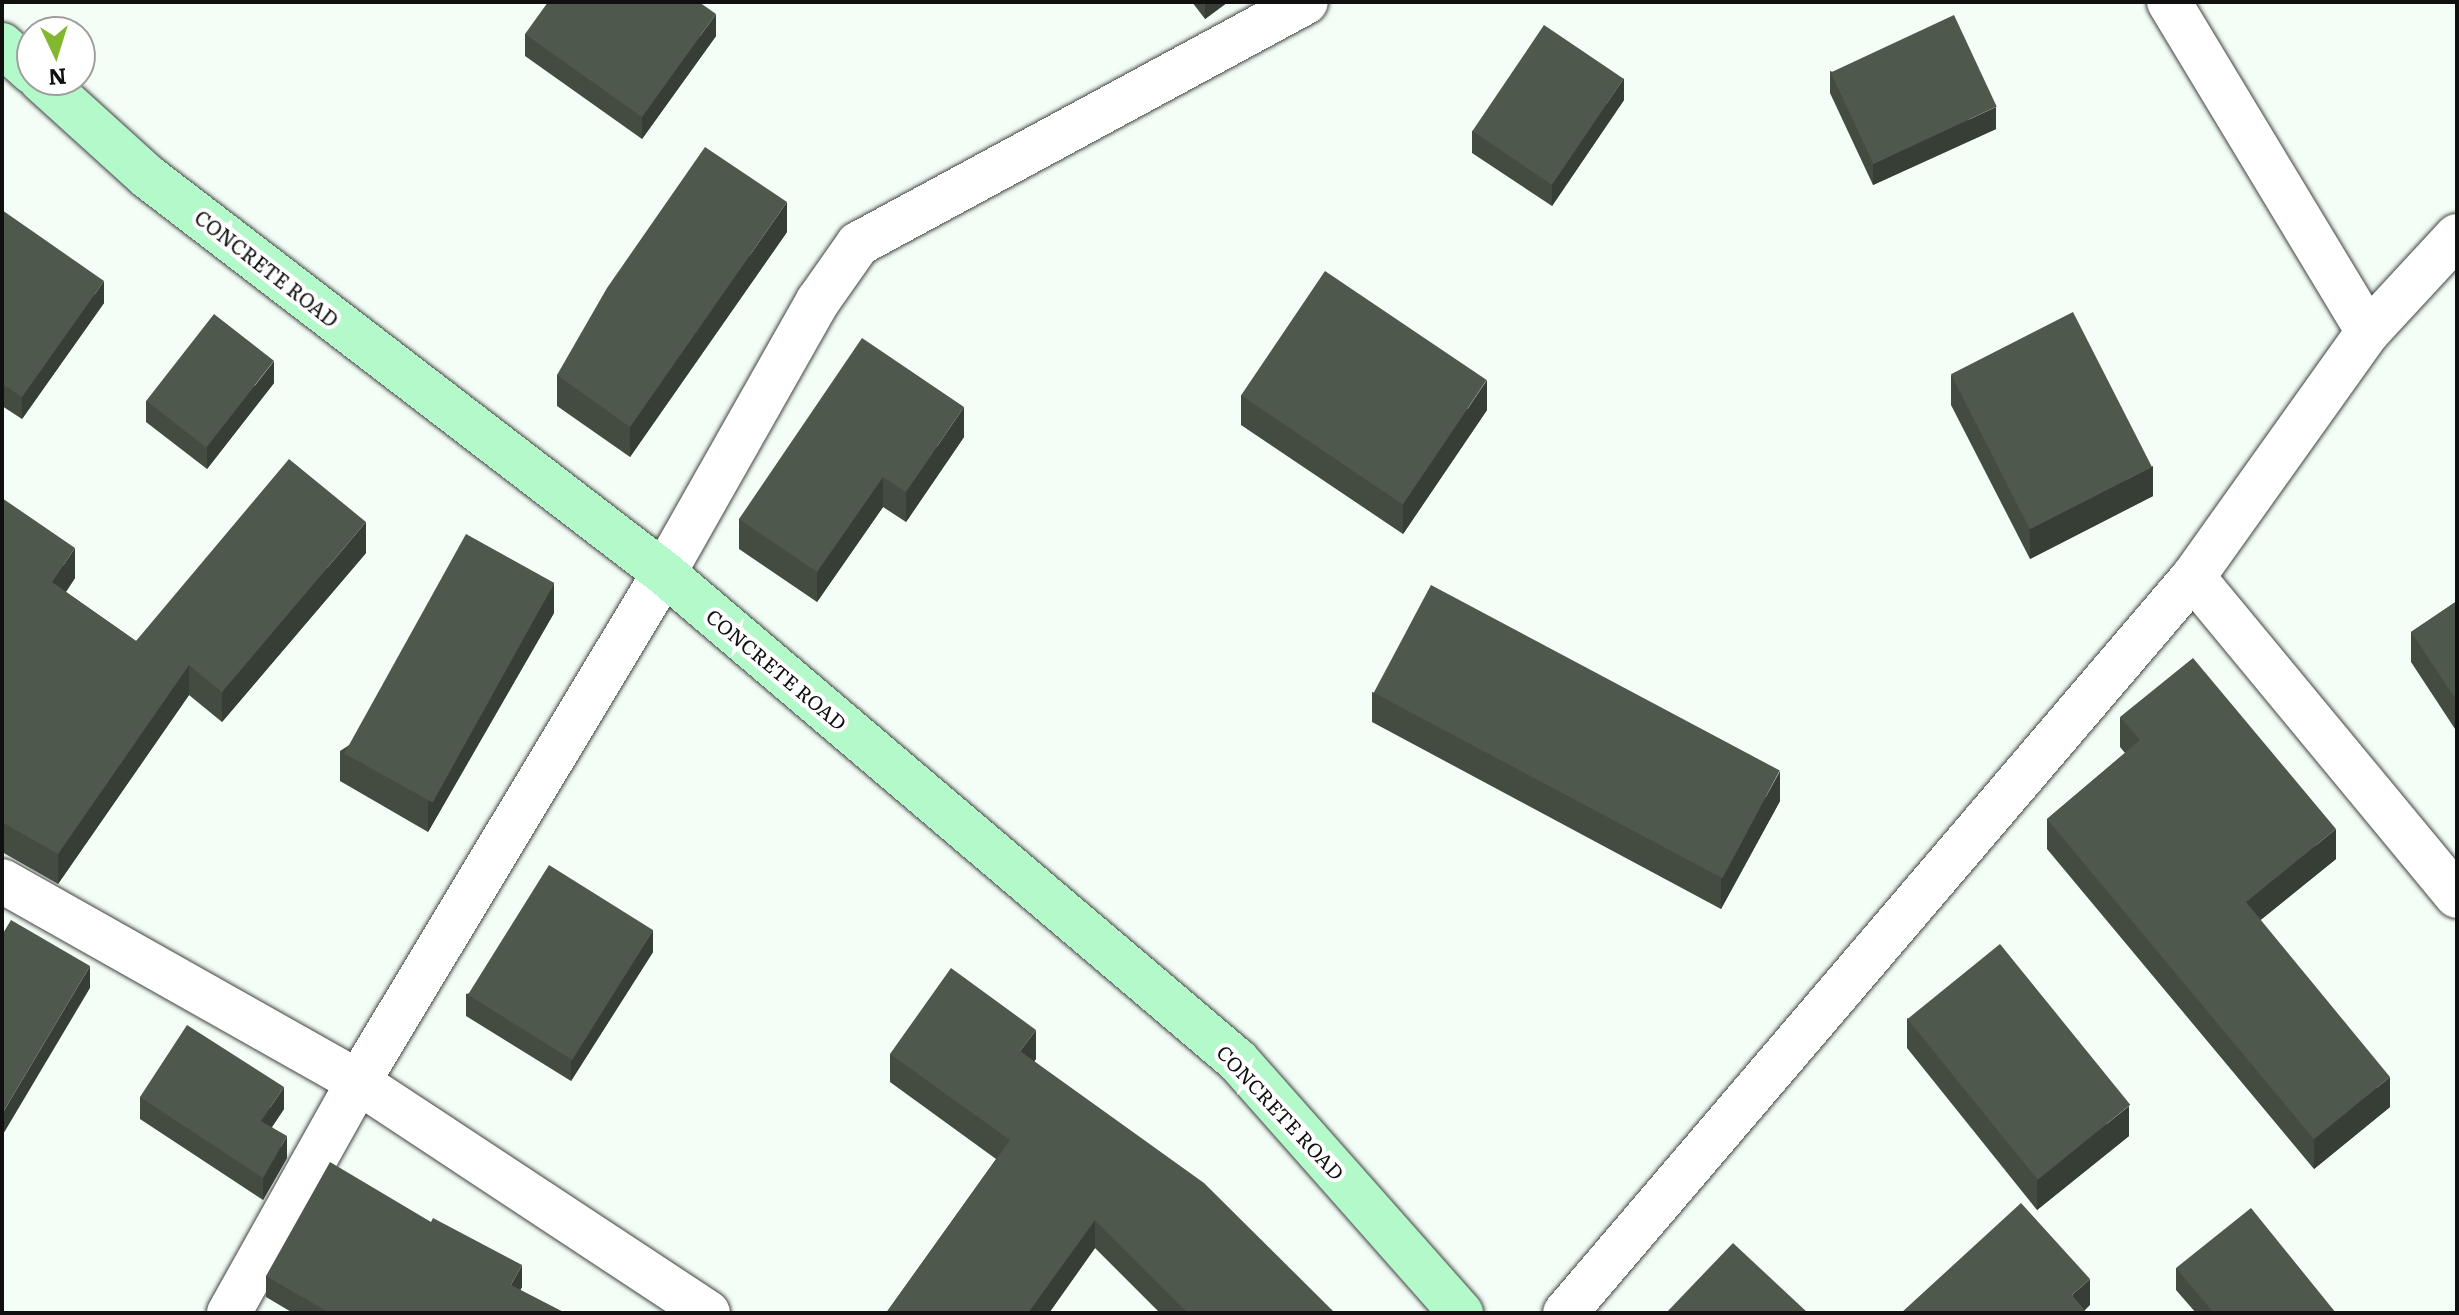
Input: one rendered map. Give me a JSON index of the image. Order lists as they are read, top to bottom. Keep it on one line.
{"streets":{"street":["CONCRETE ROAD"]},"north":"bottom"}
